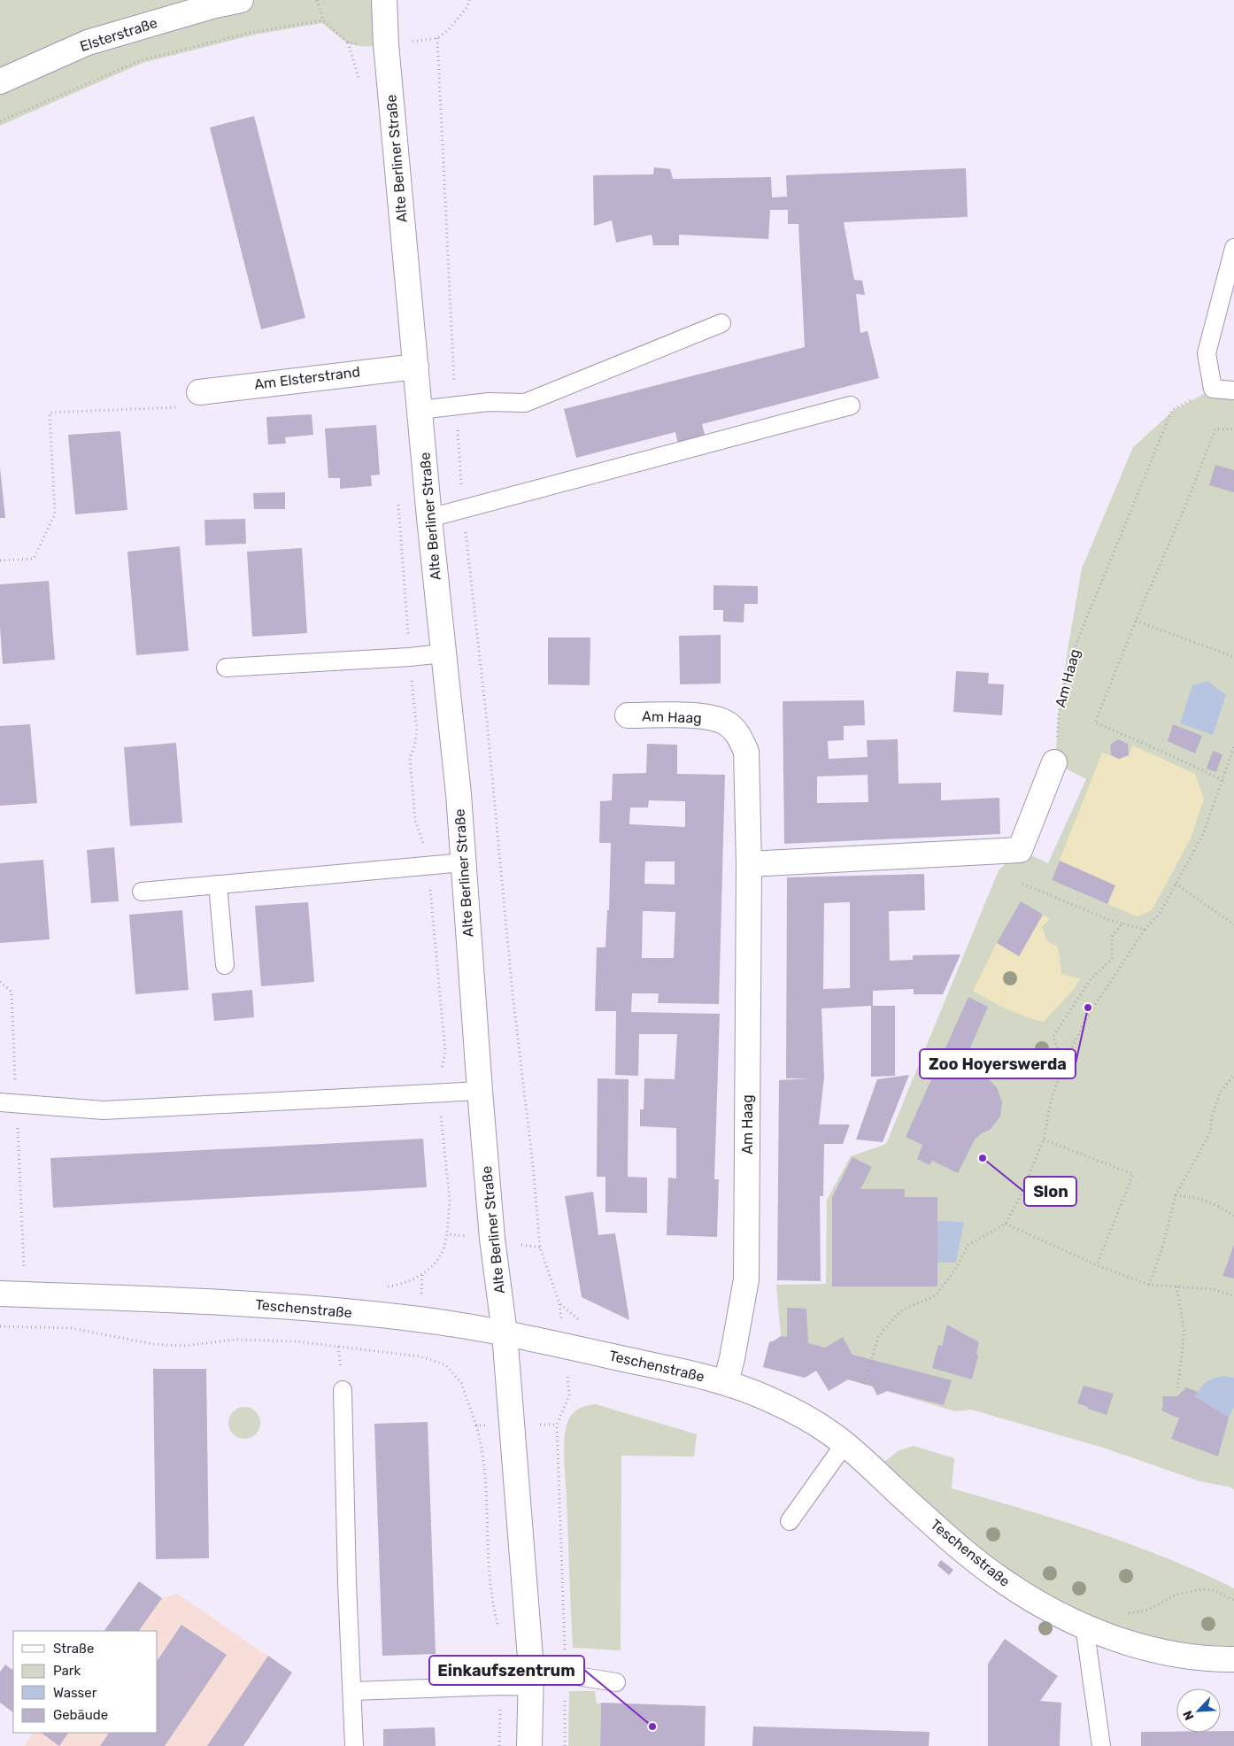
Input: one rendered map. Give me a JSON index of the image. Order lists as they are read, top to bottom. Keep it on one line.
{"streets":{"street":["Elsterstraße","Alte Berliner Straße","Am Elsterstrand","Am Haag","Teschenstraße"]},"crossings":[["Alte Berliner Straße","Am Elsterstrand"],["Alte Berliner Straße","Teschenstraße"],["Am Haag","Teschenstraße"]],"places":["Zoo Hoyerswerda","Slon","Einkaufszentrum"],"legend":["Straße","Park","Wasser","Gebäude"],"north":"bottom left"}
